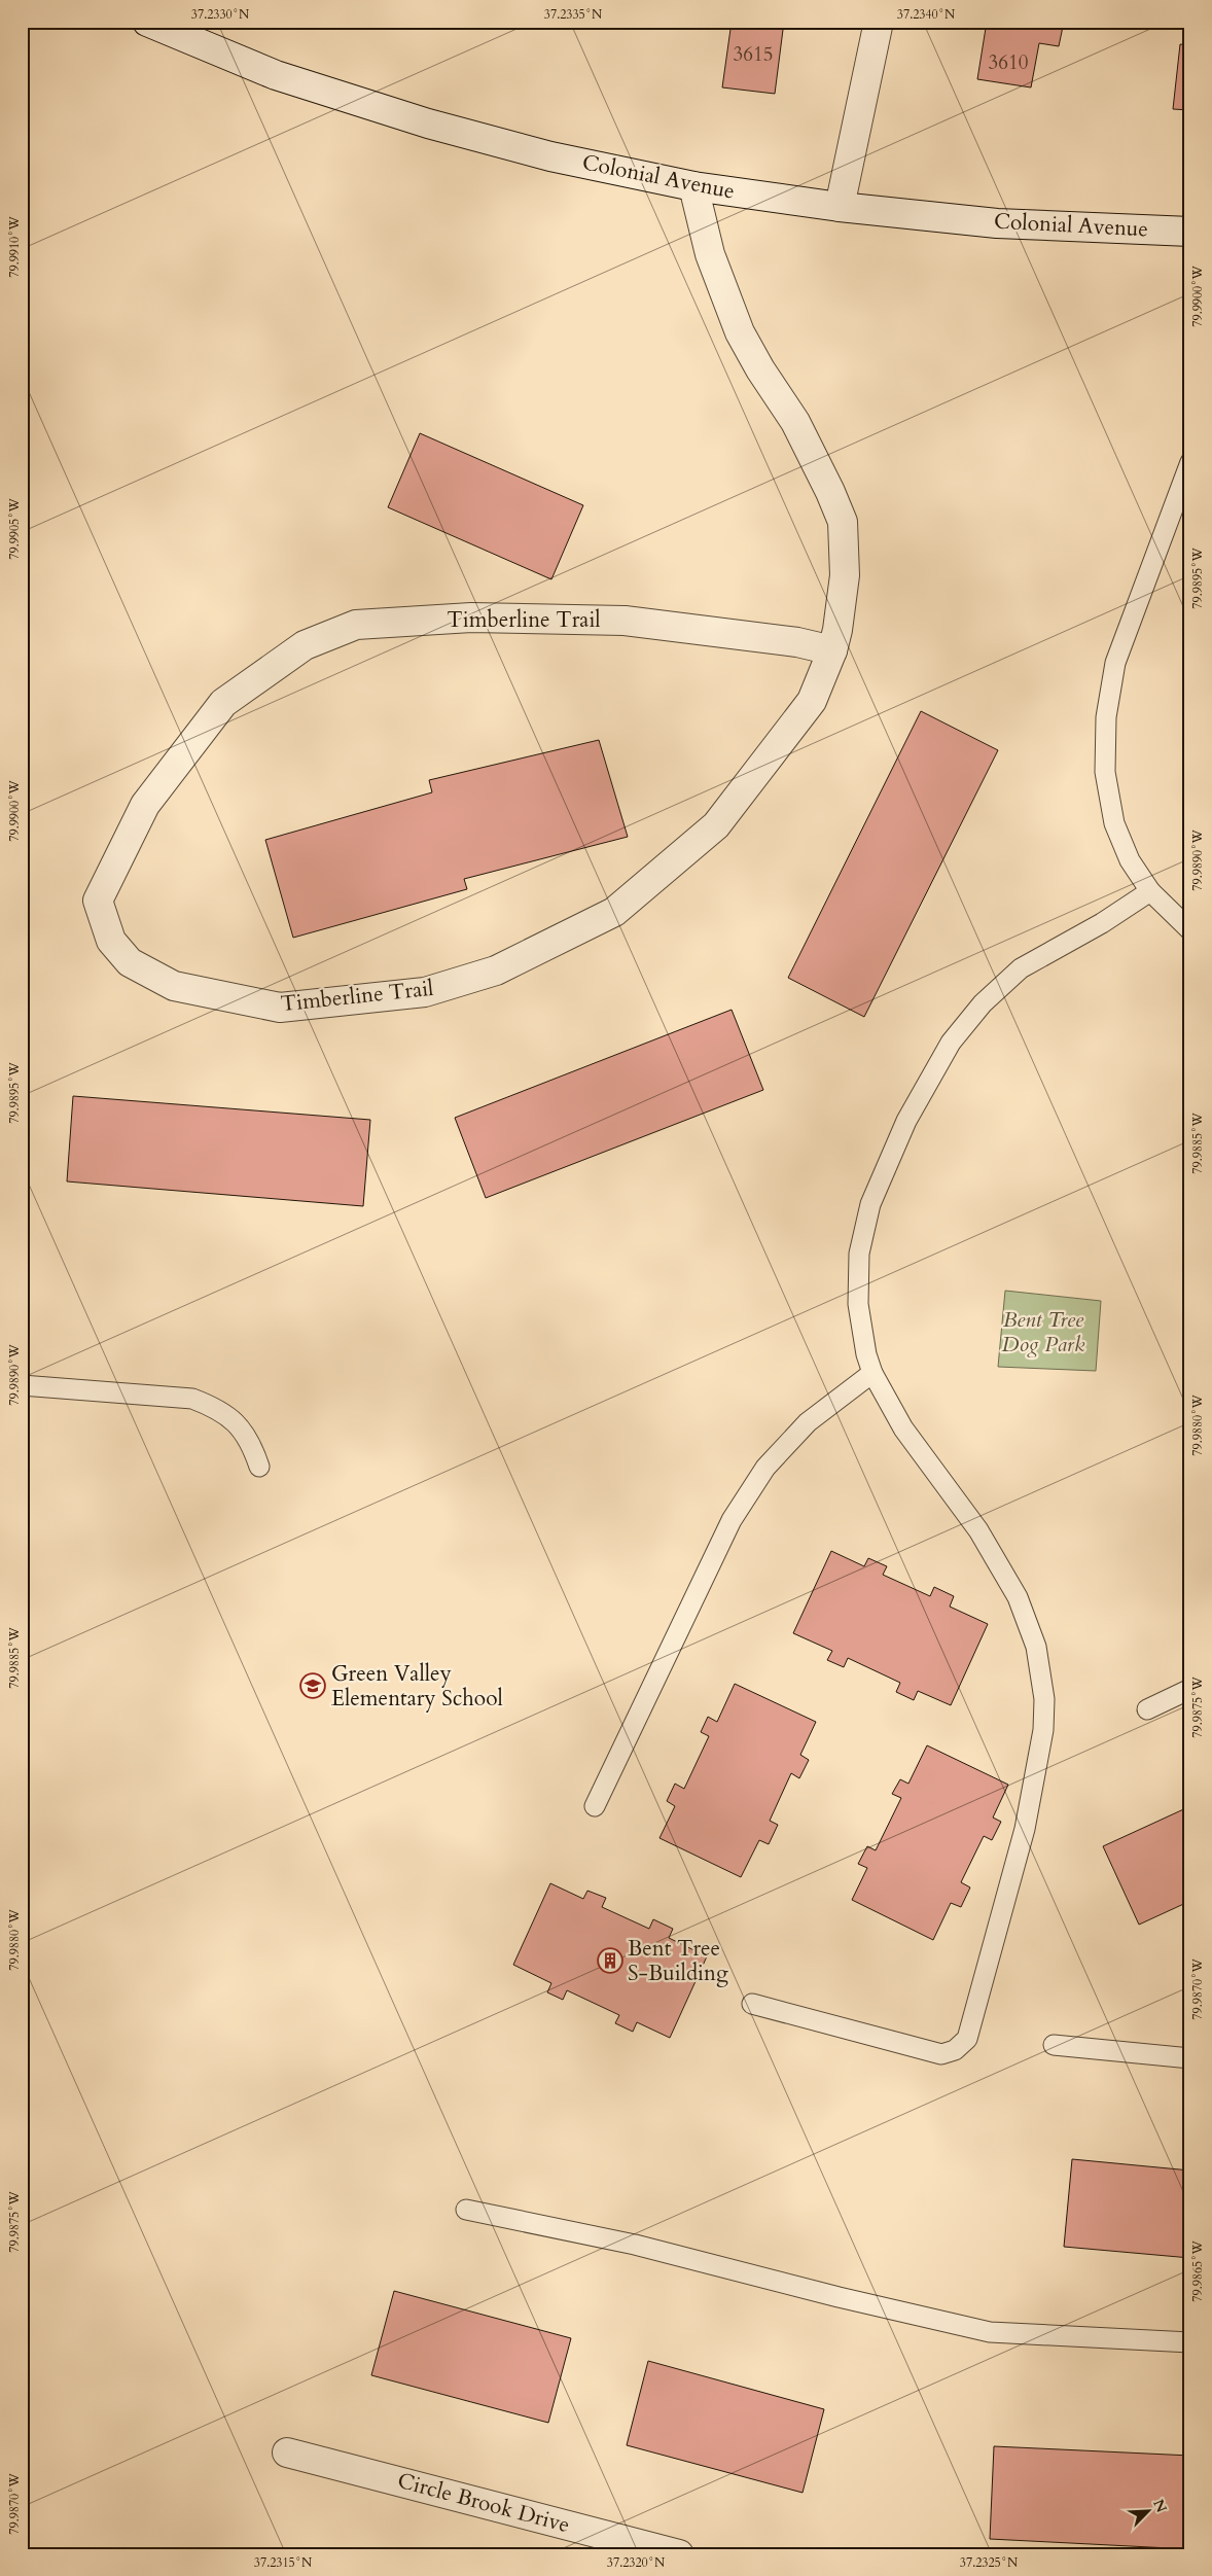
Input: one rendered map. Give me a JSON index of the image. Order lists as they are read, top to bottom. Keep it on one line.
{"streets":{"street":["Colonial Avenue","Timberline Trail","Circle Brook Drive"]},"crossings":[["Colonial Avenue","Timberline Trail"]],"parks":["Bent Tree Dog Park"],"places":{"school or university":["Green Valley Elementary School"],"building":["Bent Tree S-Building"]},"house_numbers":["3615","3610"],"north":"top right","coordinates":["37.2330°N","37.2335°N","37.2340°N","79.9910°W","79.9900°W","79.9905°W","79.9895°W","79.9890°W","79.9885°W","79.9880°W","79.9875°W","79.9870°W","79.9865°W","37.2315°N","37.2320°N","37.2325°N"]}
